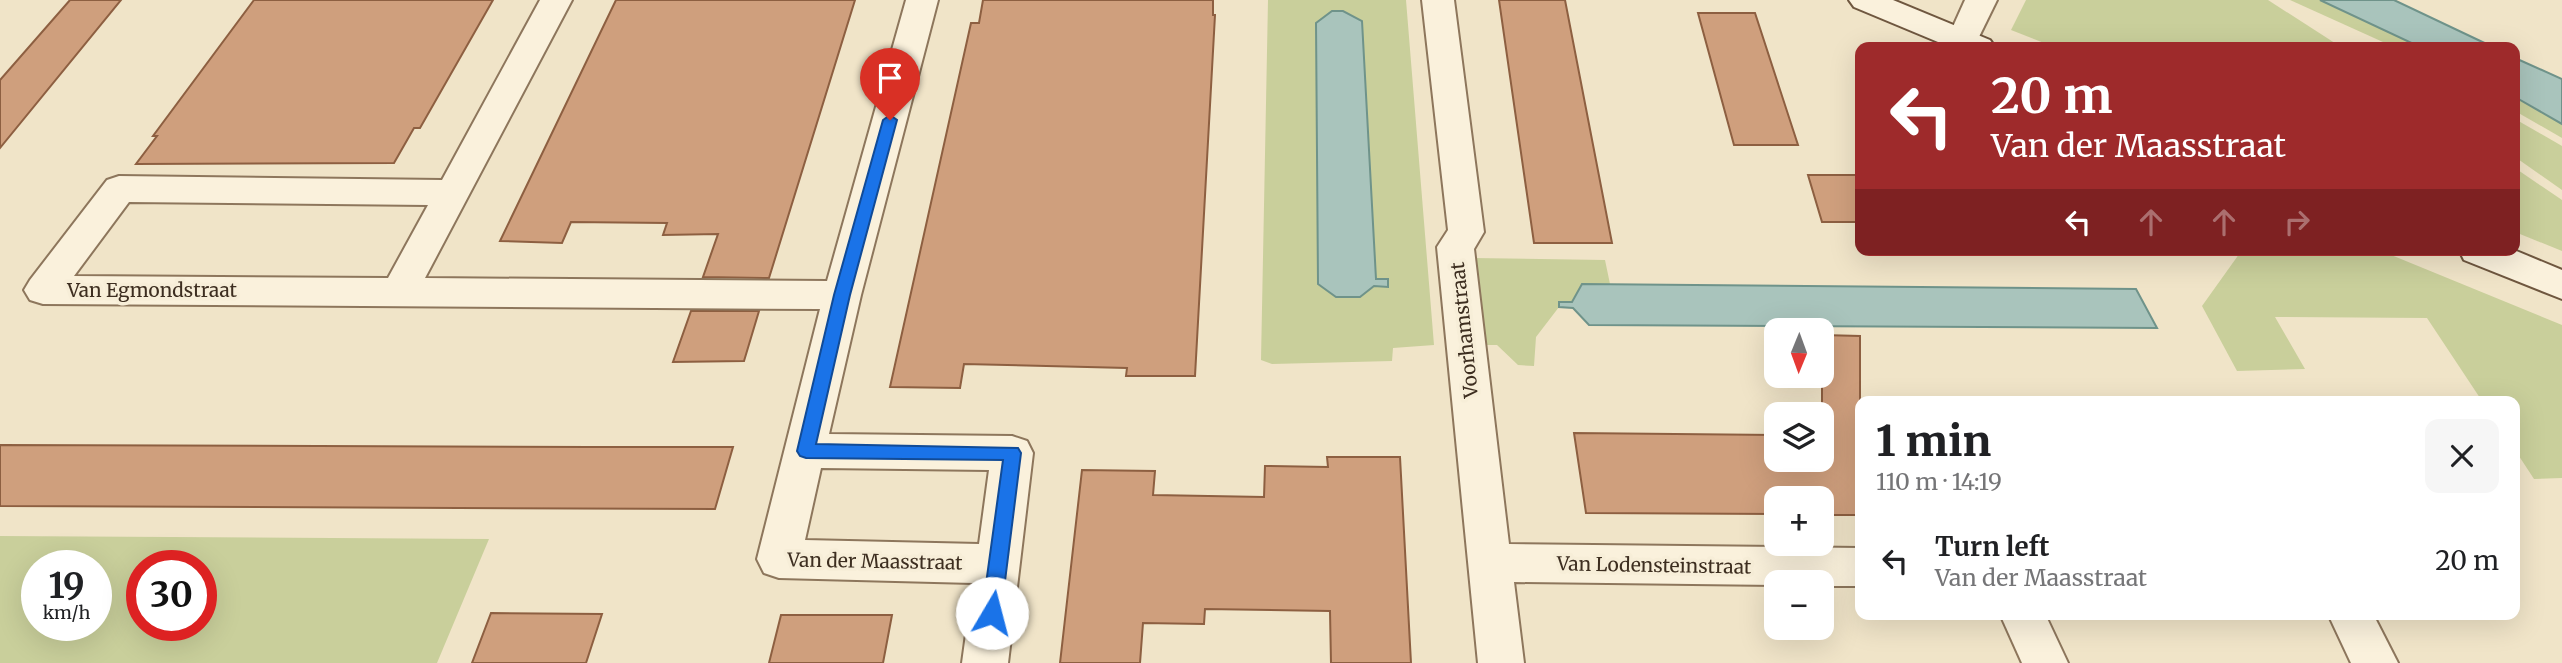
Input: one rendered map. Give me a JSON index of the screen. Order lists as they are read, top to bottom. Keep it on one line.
{"streets":{"street":["Van Egmondstraat","Voorhamstraat","Van der Maasstraat","Van Lodensteinstraat"]},"crossings":[["Voorhamstraat","Van Lodensteinstraat"]],"north":"bottom","page":{"turn":["20 m","Van der Maasstraat"],"map_buttons":["+","−"],"heading":["1 min","110 m · 14:19"],"list":[{"name":"Turn left","note":"Van der Maasstraat","value":"20 m"}],"speed":"19 km/h","limit":"30"}}
